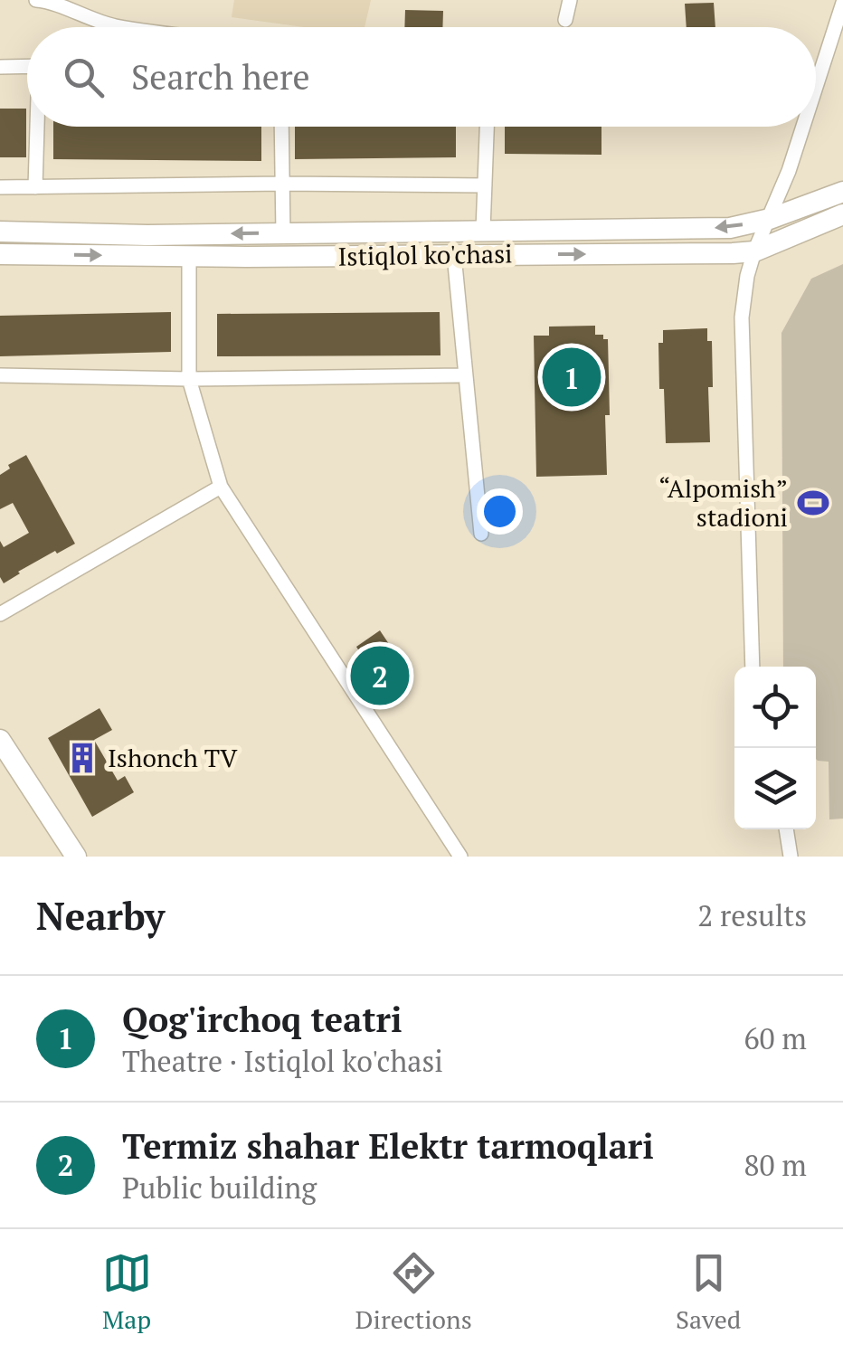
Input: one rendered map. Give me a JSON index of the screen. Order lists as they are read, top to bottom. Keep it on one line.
{"streets":{"main road":["Istiqlol ko'chasi"]},"places":{"sports":["“Alpomish” stadioni"],"building":["Ishonch TV"]},"page":{"search":"Search here","pins":["1","2"],"heading":["Nearby","2 results"],"list":[{"mark":"1","name":"Qog'irchoq teatri","note":"Theatre · Istiqlol ko'chasi","value":"60 m"},{"mark":"2","name":"Termiz shahar Elektr tarmoqlari","note":"Public building","value":"80 m"}],"nav":["Map","Directions","Saved"]}}
